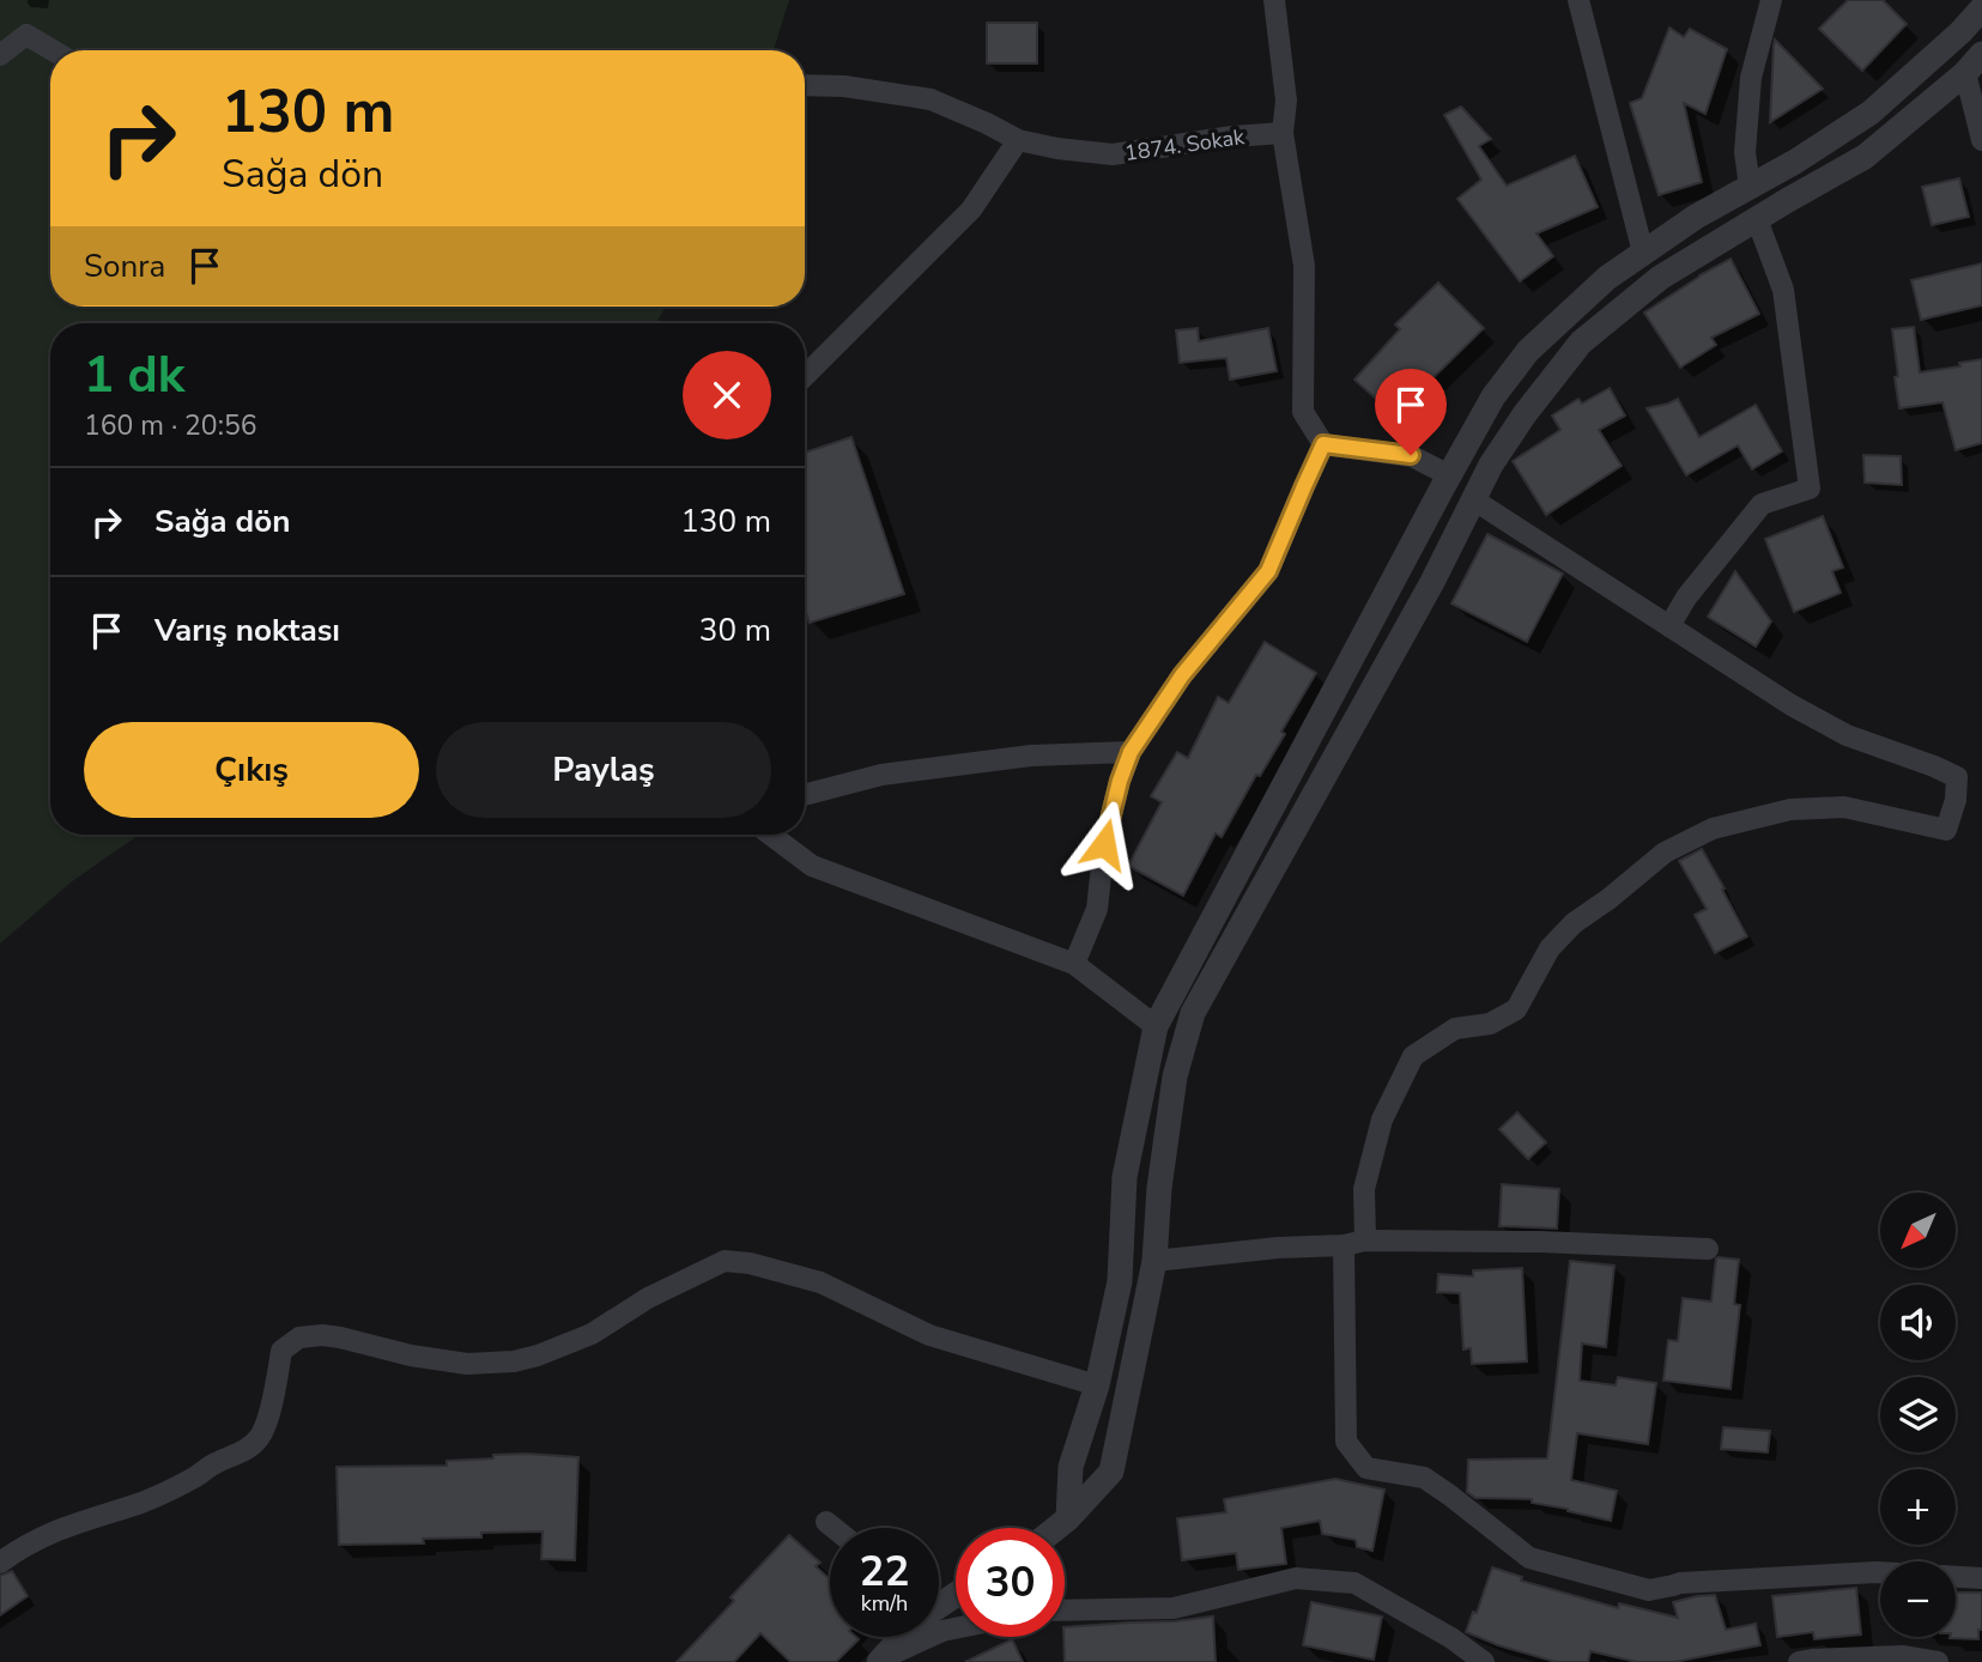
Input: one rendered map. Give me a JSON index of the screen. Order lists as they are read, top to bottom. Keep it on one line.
{"streets":{"street":["1874. Sokak"]},"north":"bottom left","page":{"turn":["130 m","Sağa dön"],"then":"Sonra","heading":["1 dk","160 m · 20:56"],"list":[{"name":"Sağa dön","value":"130 m"},{"name":"Varış noktası","value":"30 m"}],"buttons":["Çıkış","Paylaş"],"map_buttons":["+","−"],"speed":"22 km/h","limit":"30"}}
